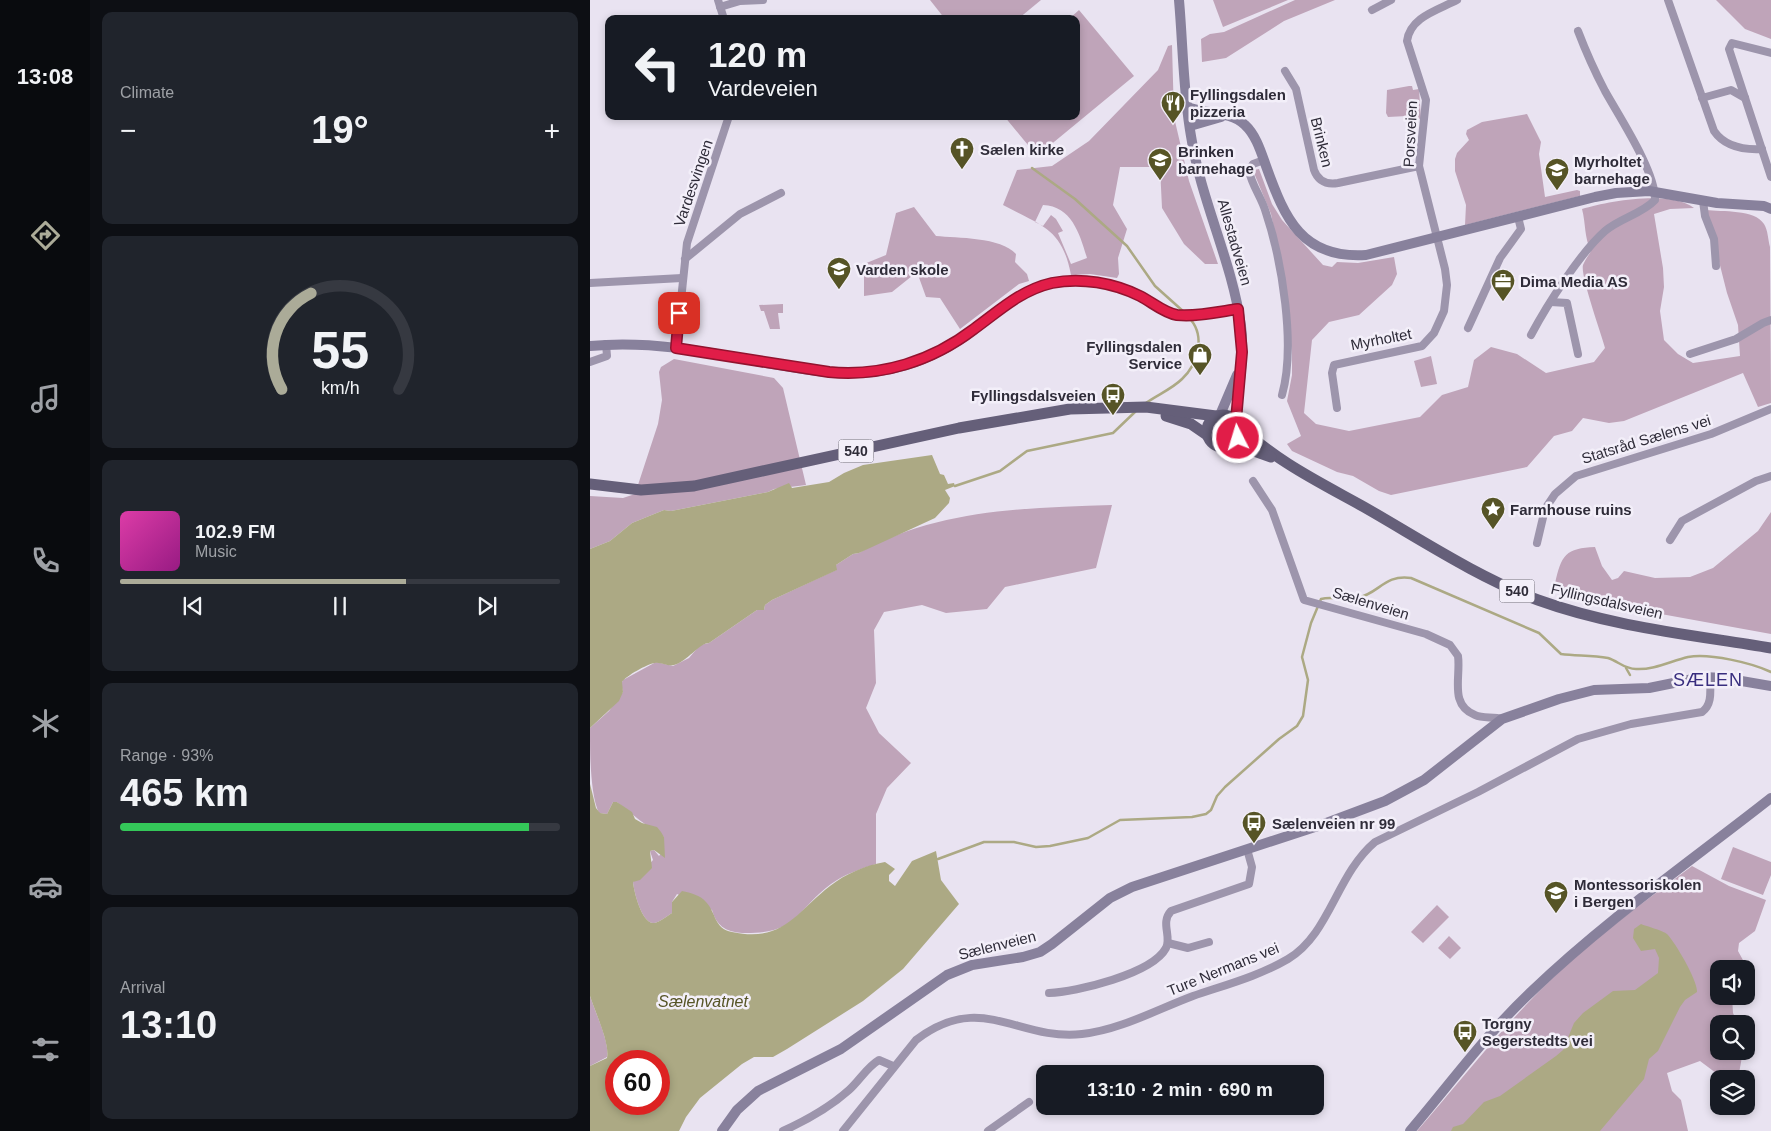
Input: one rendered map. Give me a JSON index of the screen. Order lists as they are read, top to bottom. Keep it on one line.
{"streets":{"main road":["Allestadveien","540","Fyllingsdalsveien","Sælenveien"],"street":["Porsveien","Brinken","Vardesvingen","Myrholtet","Statsråd Sælens vei","Ture Nermans vei"]},"crossings":[["Porsveien","Brinken"],["Porsveien","Myrholtet"],["Allestadveien","540"],["Allestadveien","Fyllingsdalsveien"],["540","Fyllingsdalsveien"],["Sælenveien","Ture Nermans vei"]],"districts":["SÆLEN"],"water":["Sælenvatnet"],"places":{"restaurant":["Fyllingsdalen pizzeria"],"church":["Sælen kirke"],"school or university":["Brinken barnehage","Myrholtet barnehage","Varden skole","Montessoriskolen i Bergen"],"office":["Dima Media AS"],"shop":["Fyllingsdalen Service"],"bus stop":["Fyllingsdalsveien","Sælenveien nr 99","Torgny Segerstedts vei"],"place":["Farmhouse ruins"]},"page":{"tabs":"13:08","tile":["Climate",["Range · 93%","465 km"],["Arrival","13:10"]],"turn":["120 m","Vardeveien"],"heat":["−","19°","+"],"song":["102.9 FM","Music"],"limit":"60","trip":"13:10 · 2 min · 690 m","gauge":["55","km/h"]}}
